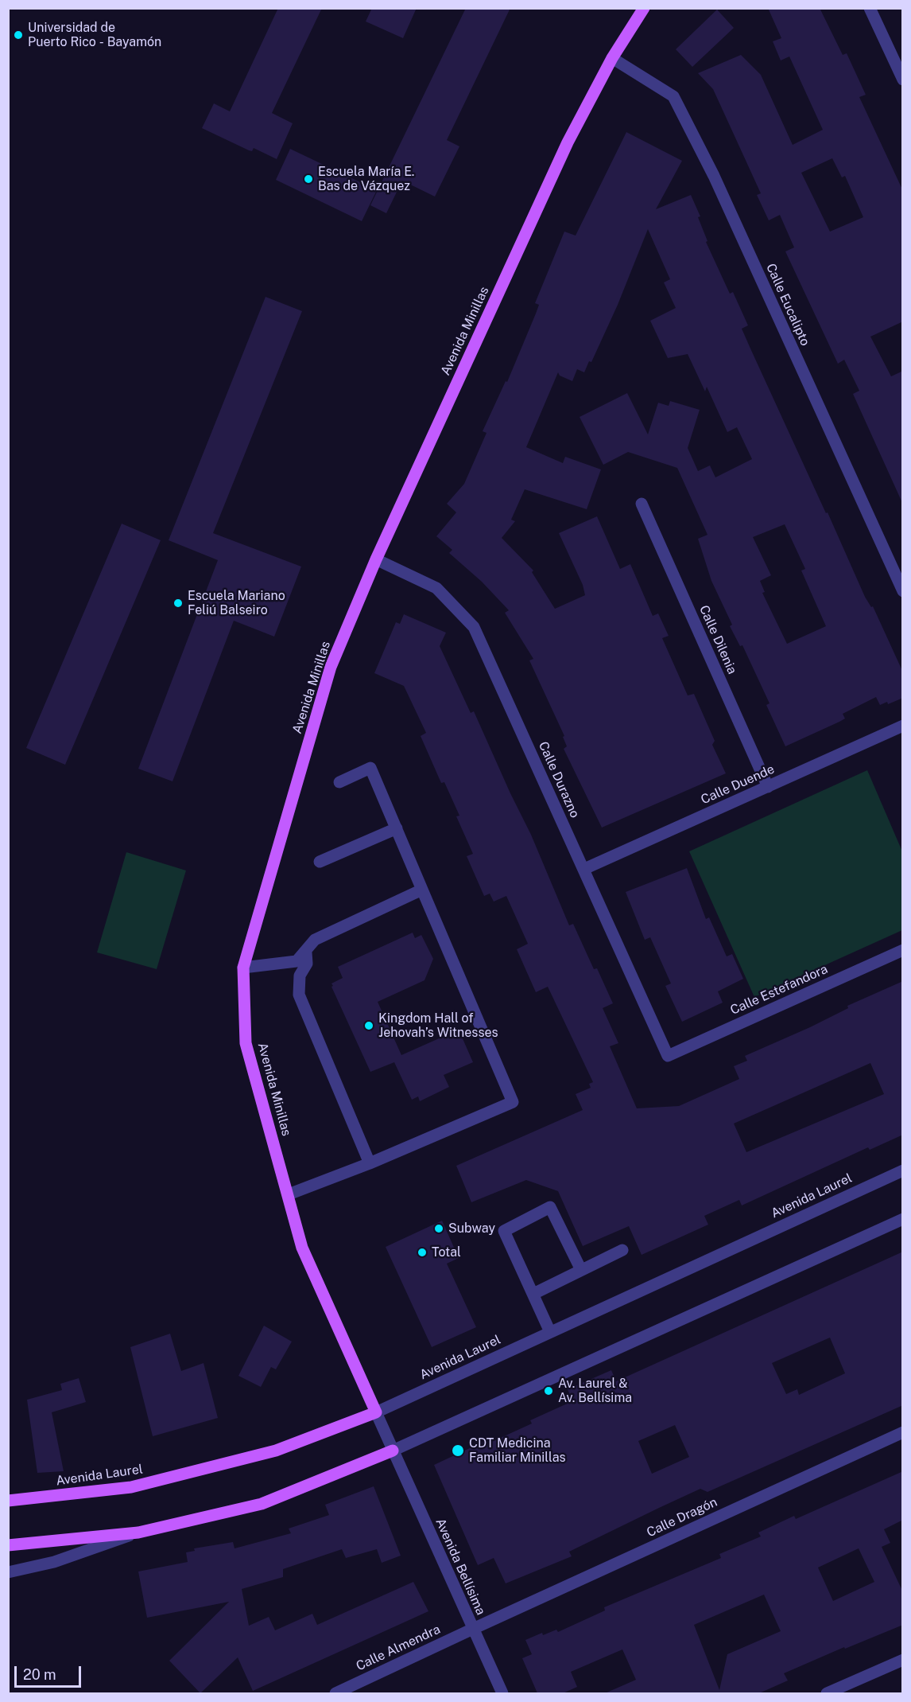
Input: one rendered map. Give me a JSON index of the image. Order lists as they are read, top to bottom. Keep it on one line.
{"streets":{"main road":["Avenida Minillas","Avenida Laurel"],"street":["Calle Eucalipto","Calle Dilenia","Calle Durazno","Calle Duende","Calle Estefandora","Calle Dragón","Avenida Bellísima","Calle Almendra"]},"crossings":[["Calle Eucalipto","Avenida Minillas"],["Avenida Minillas","Calle Durazno"],["Avenida Minillas","Avenida Laurel"],["Avenida Minillas","Avenida Bellísima"],["Calle Dilenia","Calle Duende"],["Calle Durazno","Calle Duende"],["Calle Durazno","Calle Estefandora"],["Avenida Laurel","Avenida Bellísima"],["Calle Dragón","Avenida Bellísima"],["Calle Dragón","Calle Almendra"],["Avenida Bellísima","Calle Almendra"]],"places":["Universidad de Puerto Rico - Bayamón","Escuela María E. Bas de Vázquez","Escuela Mariano Feliú Balseiro","Kingdom Hall of Jehovah’s Witnesses","Subway","Total","Av. Laurel & Av. Bellísima","CDT Medicina Familiar Minillas"],"scale_bar":"20 m"}
